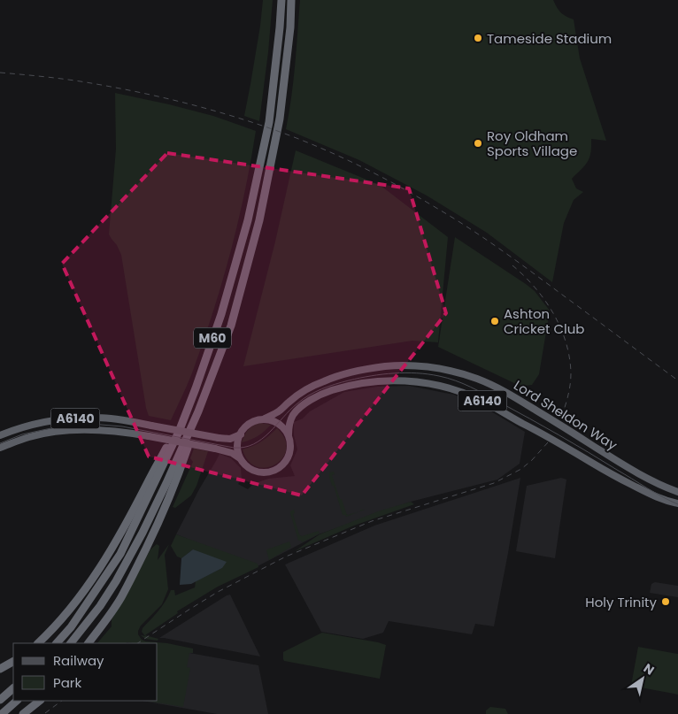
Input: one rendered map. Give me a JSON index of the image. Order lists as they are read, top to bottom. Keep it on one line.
{"streets":{"highway":["M60","A6140","Lord Sheldon Way"]},"crossings":[["A6140","Lord Sheldon Way"]],"places":["Tameside Stadium","Roy Oldham Sports Village","Ashton Cricket Club","Holy Trinity"],"legend":["Railway","Park"],"north":"top right"}
